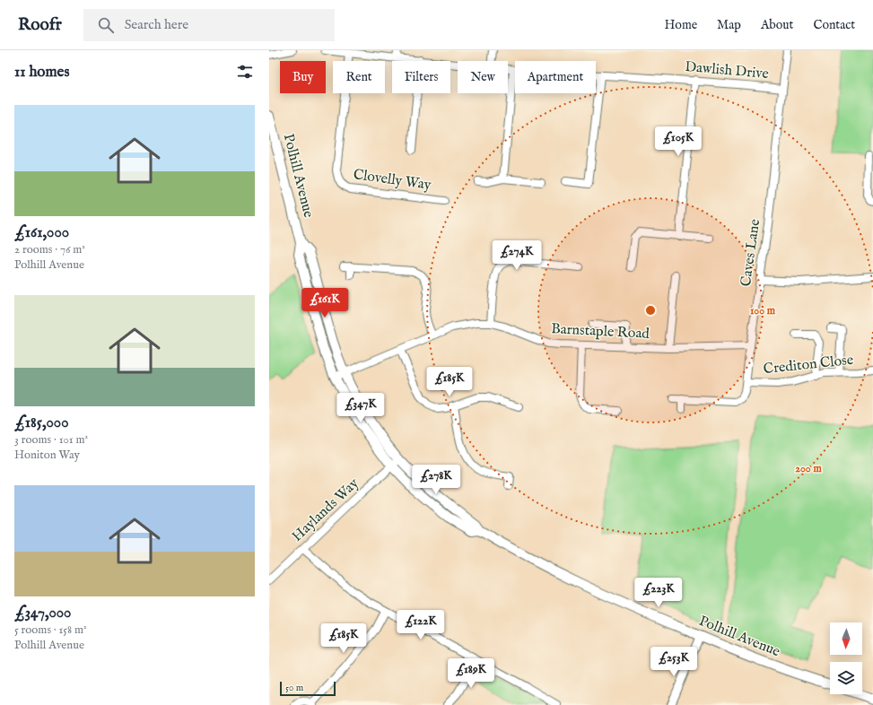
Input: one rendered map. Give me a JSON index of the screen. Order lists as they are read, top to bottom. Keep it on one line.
{"streets":{"street":["Dawlish Drive","Polhill Avenue","Clovelly Way","Caves Lane","Barnstaple Road","Crediton Close","Haylands Way"]},"crossings":[["Dawlish Drive","Clovelly Way"],["Dawlish Drive","Caves Lane"],["Polhill Avenue","Barnstaple Road"],["Polhill Avenue","Haylands Way"],["Caves Lane","Barnstaple Road"],["Caves Lane","Crediton Close"]],"scale_bar":"50 m","north":"bottom","page":{"header":"Roofr","search":"Search here","nav":["Home","Map","About","Contact"],"heading":"11 homes","chip":["Buy","Rent","Filters","New","Apartment"],"list":[{"name":"£161,000","note":"2 rooms · 76 m² · Polhill Avenue"},{"name":"£185,000","note":"3 rooms · 101 m² · Honiton Way"},{"name":"£347,000","note":"5 rooms · 158 m² · Polhill Avenue"}],"price":["£105K","£274K","£161K","£185K","£347K","£278K","£223K","£122K","£185K","£253K","£189K"],"scale":"50 m"},"rings":["100 m","200 m"]}
